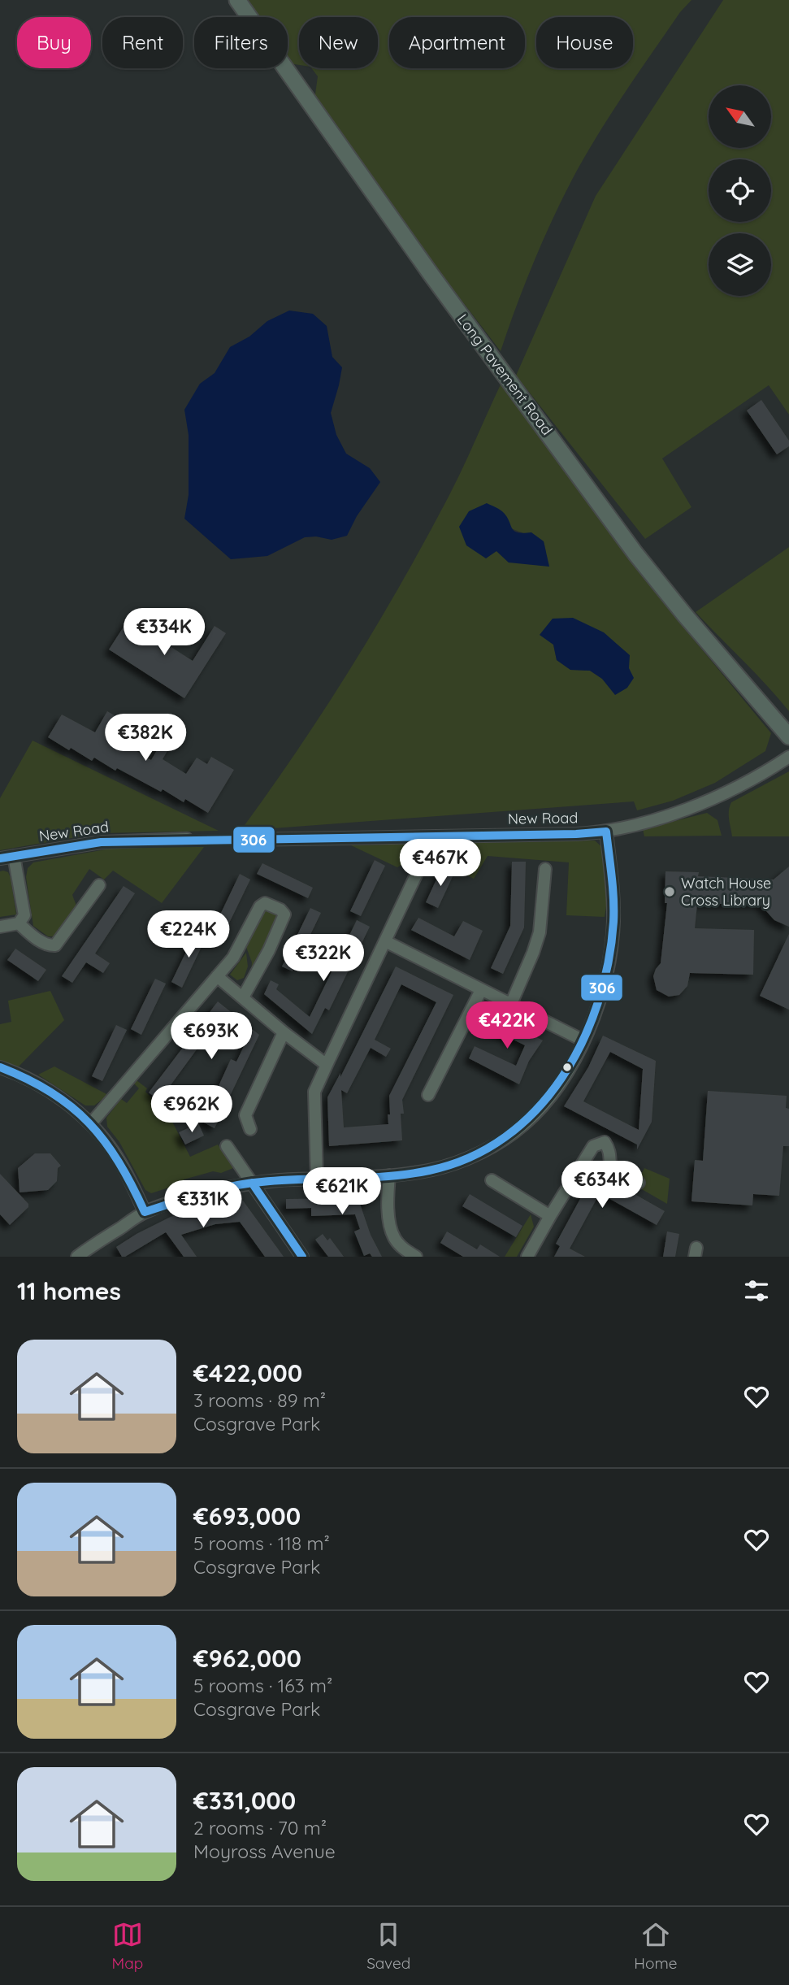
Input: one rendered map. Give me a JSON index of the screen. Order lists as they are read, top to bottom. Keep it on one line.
{"streets":{"main road":["Long Pavement Road"],"street":["New Road"]},"places":["Watch House Cross Library"],"lines":["transit line 306"],"north":"top left","page":{"chip":["Buy","Rent","Filters","New","Apartment","House"],"price":["€334K","€382K","€467K","€224K","€322K","€422K","€693K","€962K","€634K","€621K","€331K"],"heading":"11 homes","list":[{"name":"€422,000","note":"3 rooms · 89 m² · Cosgrave Park"},{"name":"€693,000","note":"5 rooms · 118 m² · Cosgrave Park"},{"name":"€962,000","note":"5 rooms · 163 m² · Cosgrave Park"},{"name":"€331,000","note":"2 rooms · 70 m² · Moyross Avenue"}],"tabs":["Map","Saved","Home"]}}
